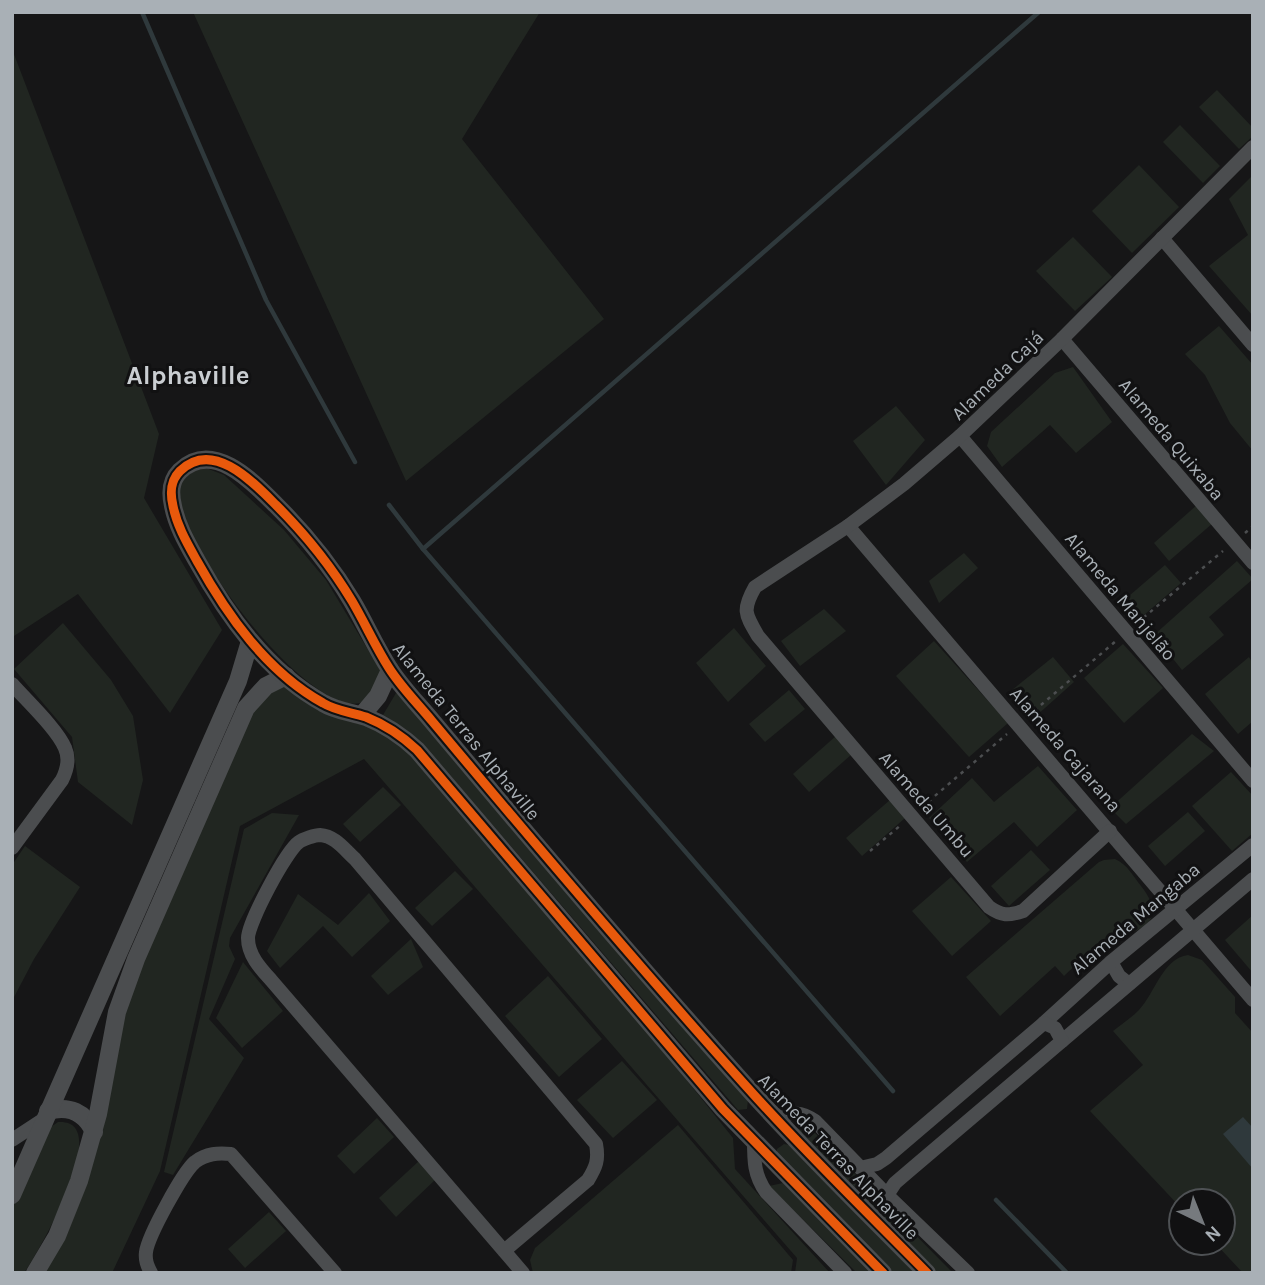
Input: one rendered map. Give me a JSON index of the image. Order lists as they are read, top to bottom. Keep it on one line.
{"streets":{"street":["Alameda Cajá","Alameda Quixaba","Alameda Manjelão","Alameda Terras Alphaville","Alameda Cajarana","Alameda Umbu","Alameda Mangaba"]},"crossings":[["Alameda Cajá","Alameda Quixaba"],["Alameda Cajá","Alameda Manjelão"],["Alameda Cajá","Alameda Cajarana"],["Alameda Cajá","Alameda Umbu"],["Alameda Cajarana","Alameda Umbu"],["Alameda Cajarana","Alameda Mangaba"]],"districts":["Alphaville"],"north":"bottom right"}
